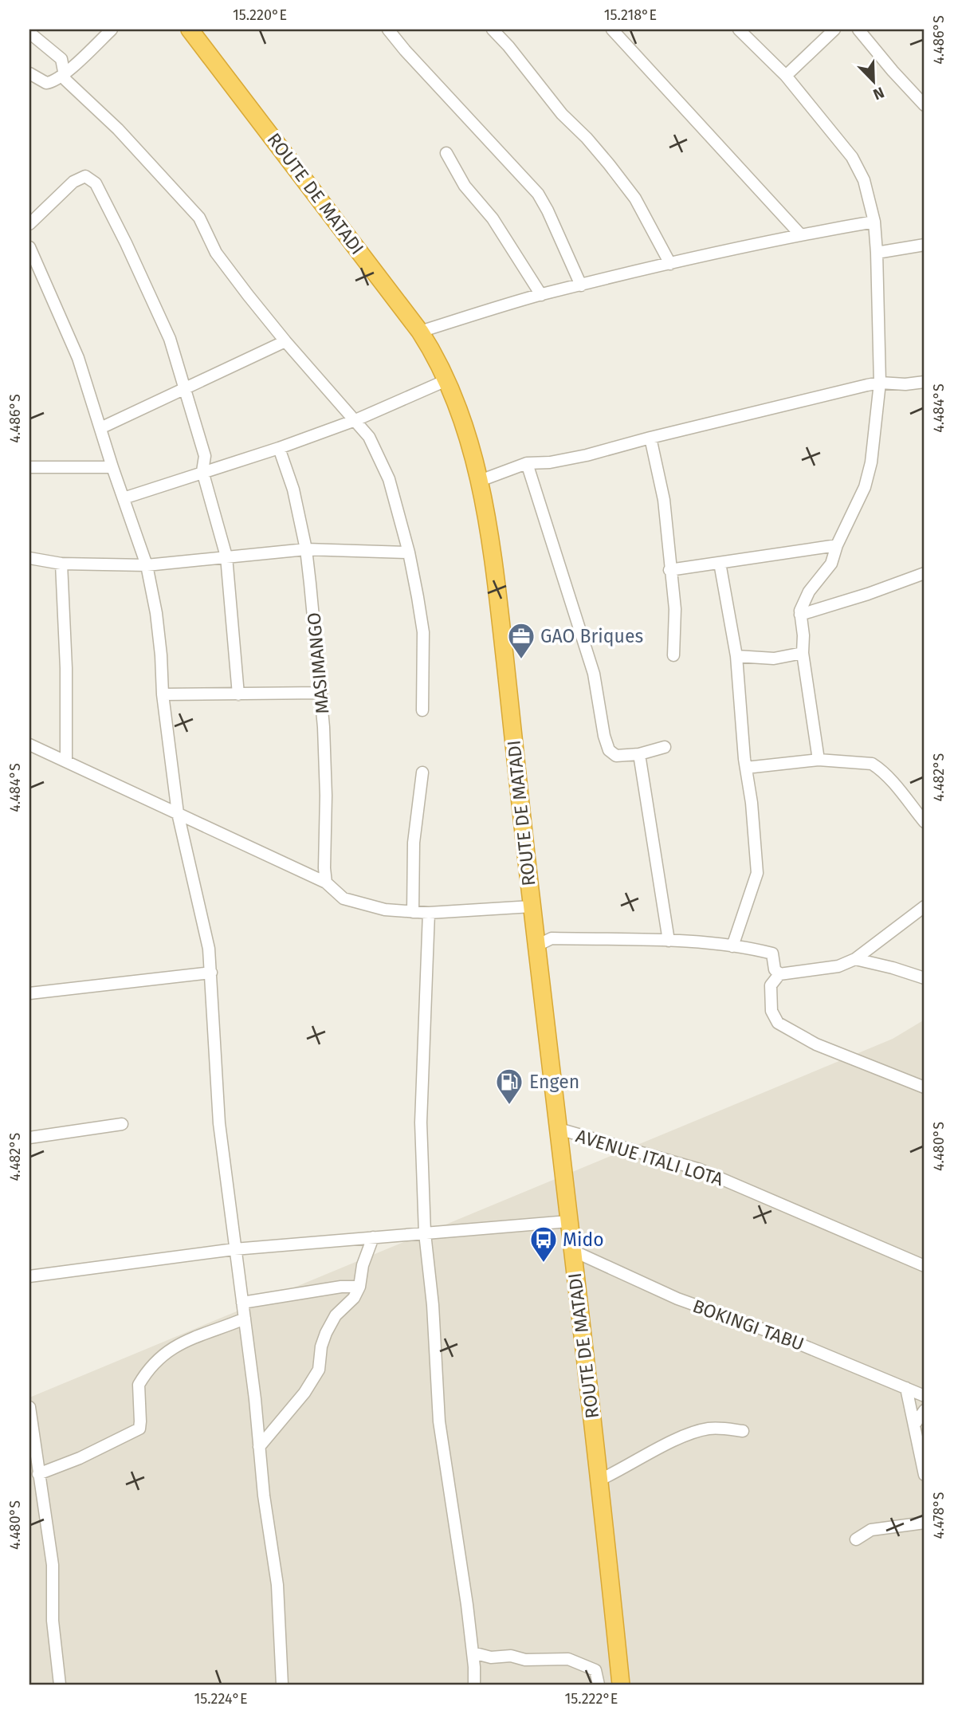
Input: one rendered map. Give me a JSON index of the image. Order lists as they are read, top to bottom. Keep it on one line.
{"streets":{"highway":["ROUTE DE MATADI"],"street":["MASIMANGO","AVENUE ITALI LOTA","BOKINGI TABU"]},"crossings":[["ROUTE DE MATADI","AVENUE ITALI LOTA"],["ROUTE DE MATADI","BOKINGI TABU"]],"places":{"office":["GAO Briques"],"fuel station":["Engen"],"bus stop":["Mido"]},"north":"bottom right","coordinates":["15.220°E","15.218°E","4.486°S","4.484°S","4.482°S","4.480°S","4.478°S","15.224°E","15.222°E"]}
